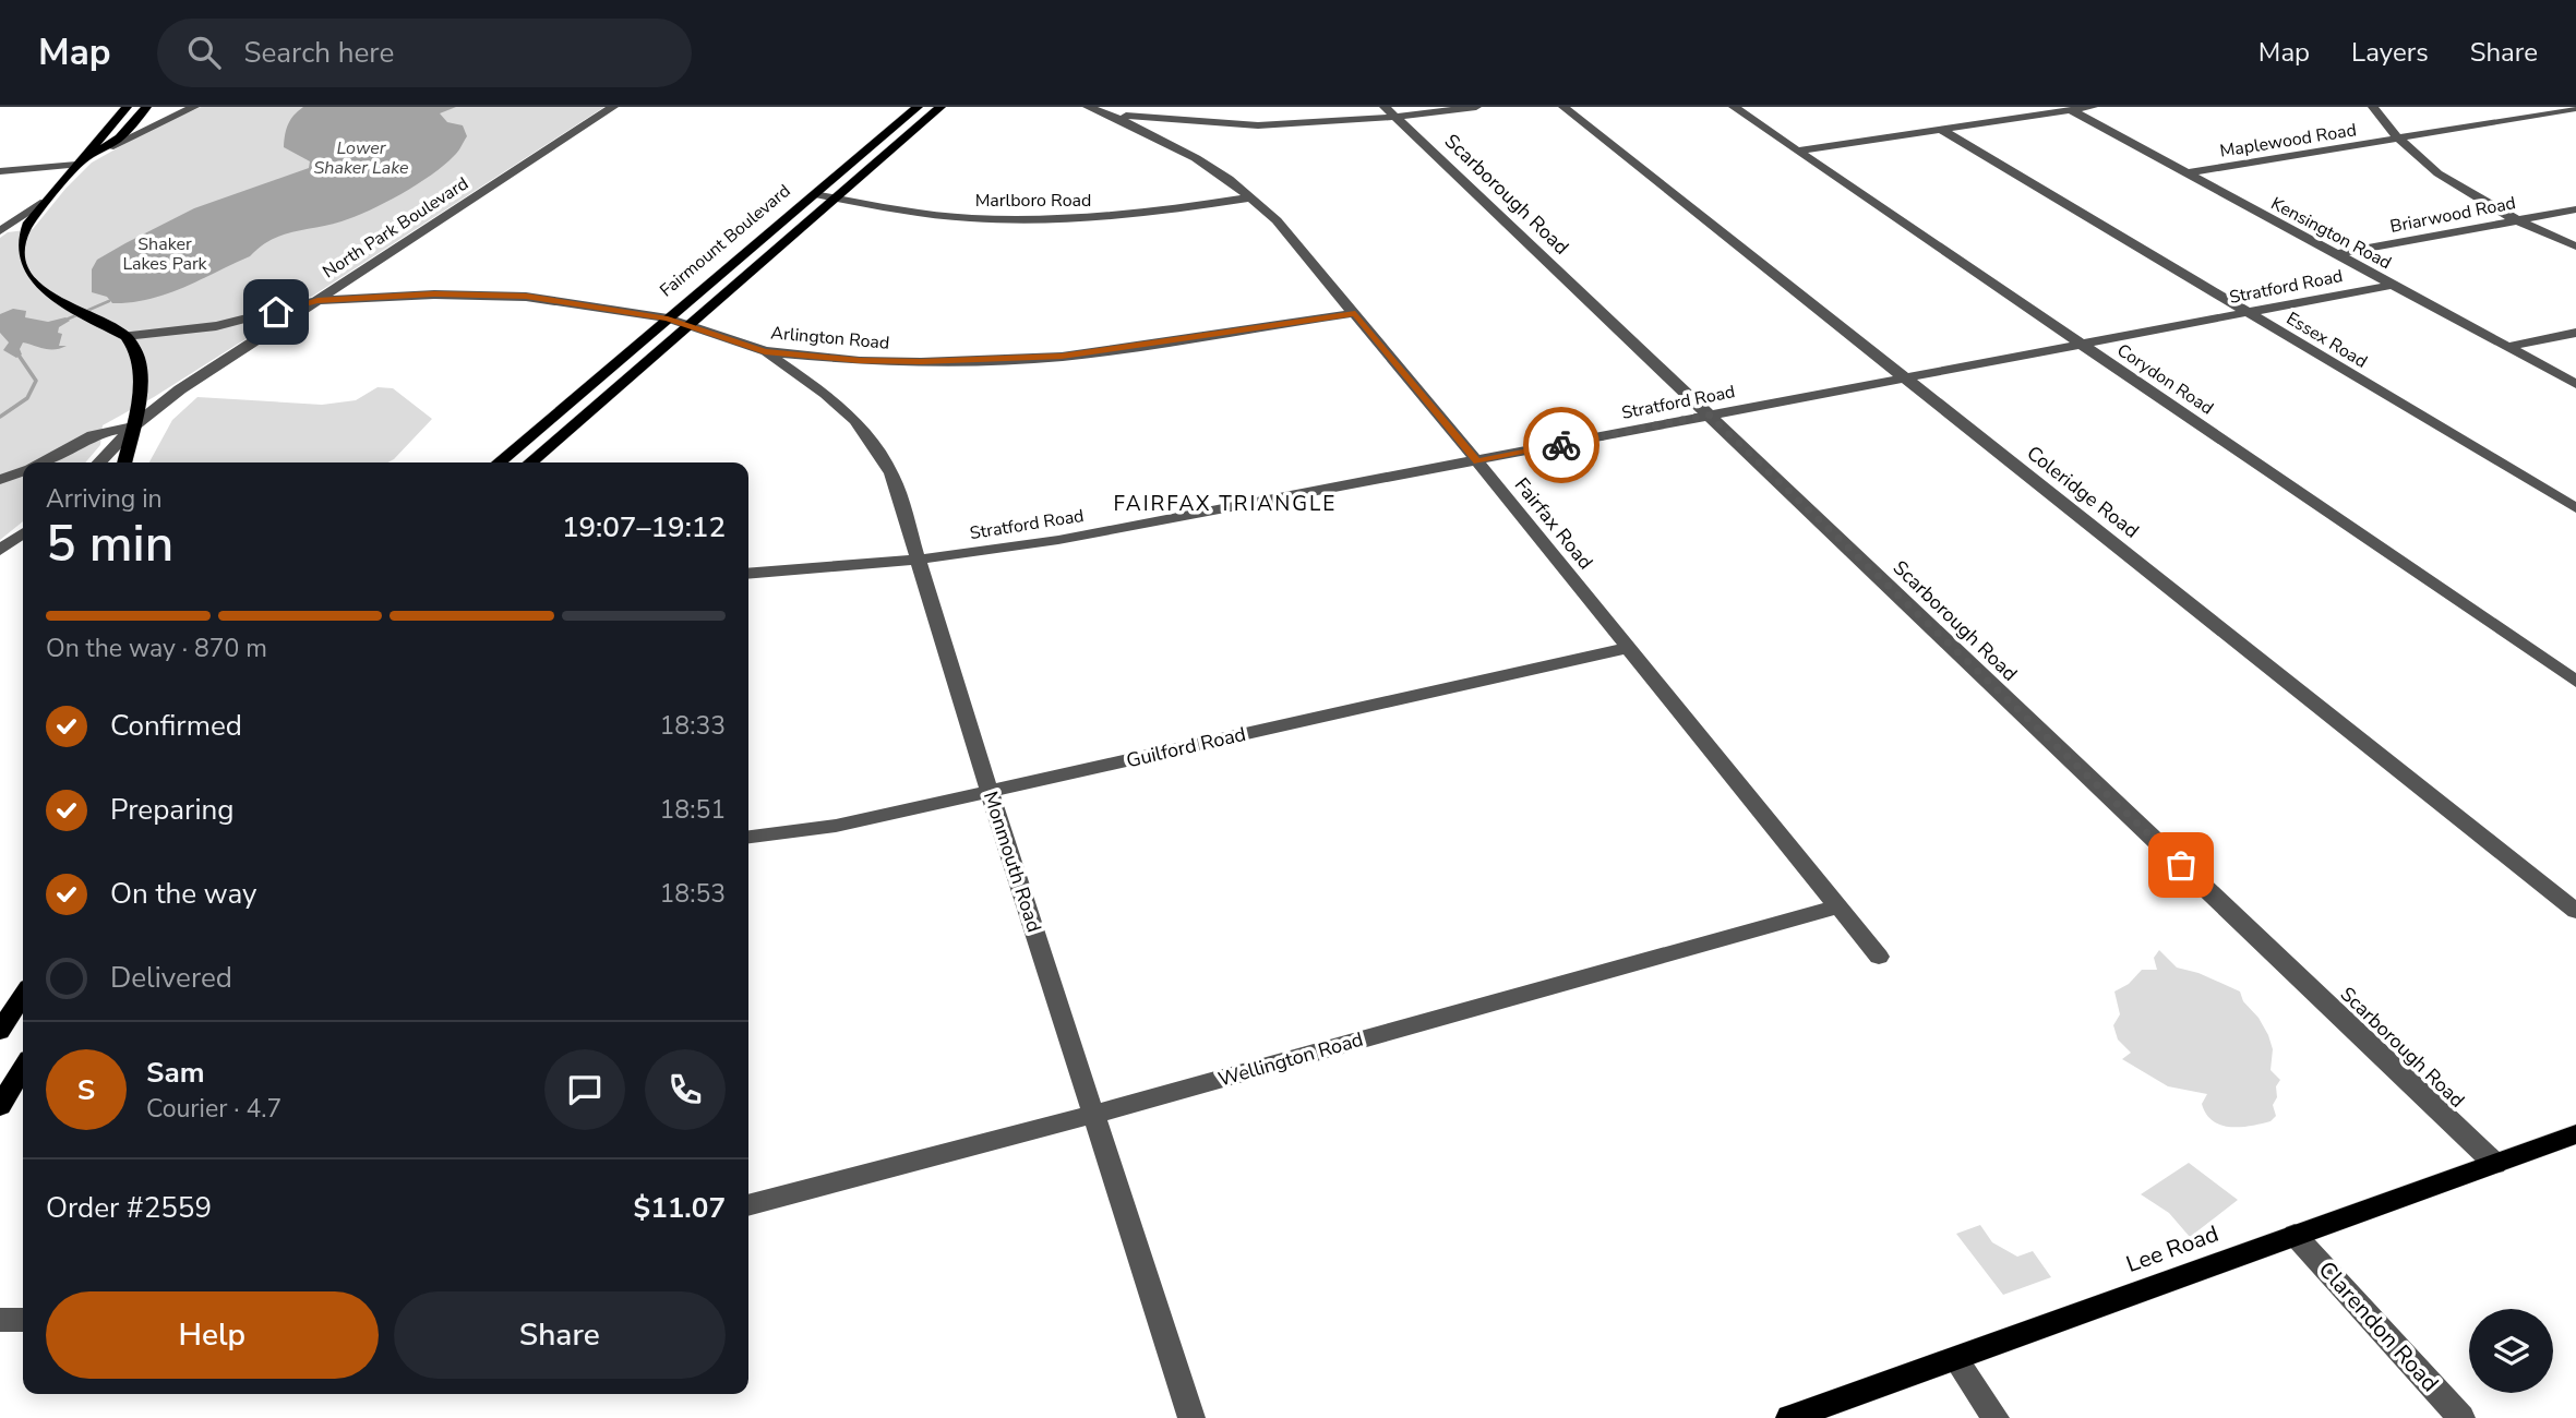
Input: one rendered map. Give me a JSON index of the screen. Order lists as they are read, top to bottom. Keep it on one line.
{"streets":{"main road":["Fairmount Boulevard","Lee Road"],"street":["Maplewood Road","Scarborough Road","Marlboro Road","Briarwood Road","North Park Boulevard","Kensington Road","Stratford Road","Arlington Road","Essex Road","Corydon Road","Coleridge Road","Fairfax Road","Guilford Road","Monmouth Road","Wellington Road","Clarendon Road"]},"crossings":[["Maplewood Road","Kensington Road"],["Scarborough Road","Stratford Road"],["Scarborough Road","Lee Road"],["Marlboro Road","Fairmount Boulevard"],["Marlboro Road","Fairfax Road"],["Briarwood Road","Kensington Road"],["North Park Boulevard","Arlington Road"],["Kensington Road","Stratford Road"],["Fairmount Boulevard","Arlington Road"],["Stratford Road","Essex Road"],["Stratford Road","Corydon Road"],["Stratford Road","Coleridge Road"],["Stratford Road","Fairfax Road"],["Stratford Road","Monmouth Road"],["Arlington Road","Fairfax Road"],["Arlington Road","Monmouth Road"],["Fairfax Road","Guilford Road"],["Fairfax Road","Wellington Road"],["Guilford Road","Monmouth Road"],["Monmouth Road","Wellington Road"],["Lee Road","Clarendon Road"]],"districts":["FAIRFAX TRIANGLE"],"water":["Lower Shaker Lake"],"parks":["Shaker Lakes Park"],"page":{"header":"Map","search":"Search here","nav":["Map","Layers","Share"],"heading":["5 min","Arriving in","19:07–19:12"],"panel":["Sam","Courier · 4.7","Order #2559","$11.07"],"bar":"On the way · 870 m","list":[["Confirmed","18:33"],["Preparing","18:51"],["On the way","18:53"],"Delivered"],"round":"S","buttons":["Help","Share"]}}
